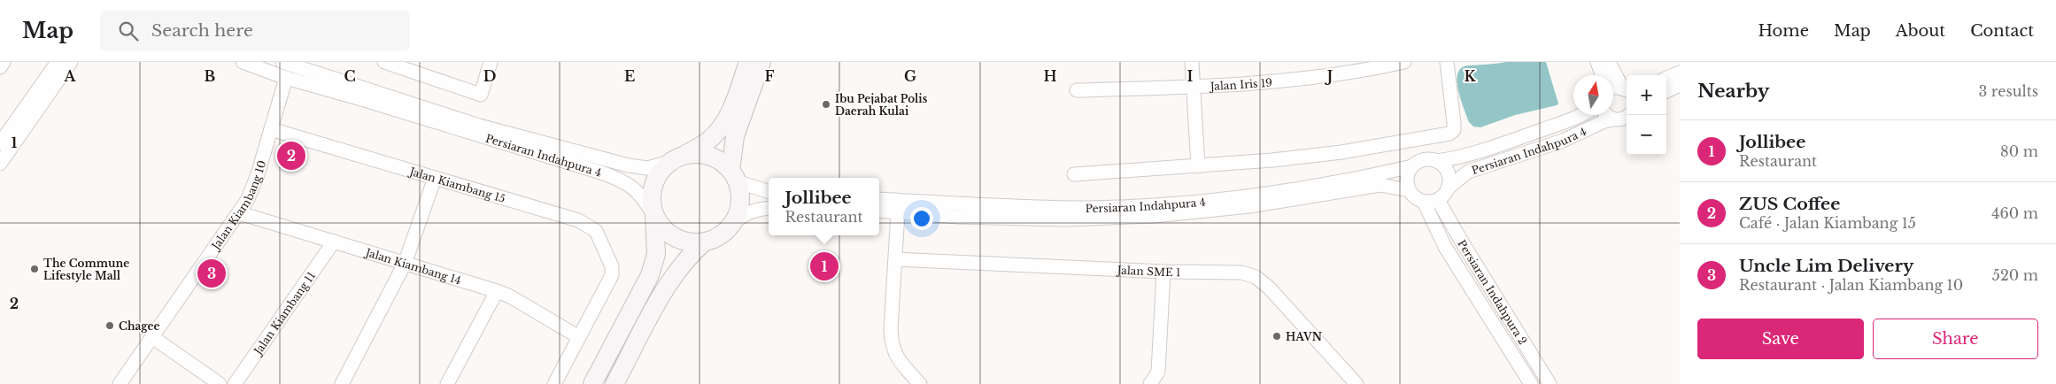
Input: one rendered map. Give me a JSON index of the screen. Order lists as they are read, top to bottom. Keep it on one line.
{"streets":{"street":["Jalan Iris 19","Persiaran Indahpura 4","Jalan Kiambang 15","Jalan Kiambang 10","Jalan Kiambang 14","Jalan SME 1","Persiaran Indahpura 2","Jalan Kiambang 11"]},"crossings":[["Persiaran Indahpura 4","Jalan Kiambang 10"],["Persiaran Indahpura 4","Persiaran Indahpura 2"],["Jalan Kiambang 15","Jalan Kiambang 10"],["Jalan Kiambang 15","Jalan Kiambang 14"],["Jalan Kiambang 10","Jalan Kiambang 14"],["Jalan Kiambang 14","Jalan Kiambang 11"]],"places":["Ibu Pejabat Polis Daerah Kulai","The Commune Lifestyle Mall","Chagee","HAVN"],"north":"top","page":{"header":"Map","search":"Search here","nav":["Home","Map","About","Contact"],"heading":["Nearby","3 results"],"map_buttons":["+","−"],"list":[{"mark":"1","name":"Jollibee","note":"Restaurant","value":"80 m"},{"mark":"2","name":"ZUS Coffee","note":"Café · Jalan Kiambang 15","value":"460 m"},{"mark":"3","name":"Uncle Lim Delivery","note":"Restaurant · Jalan Kiambang 10","value":"520 m"}],"pins":["2","1","3"],"popup":["Jollibee","Restaurant"],"buttons":["Save","Share"]},"grid":{"columns":["A","B","C","D","E","F","G","H","I","J","K"],"rows":["1","2"]}}
